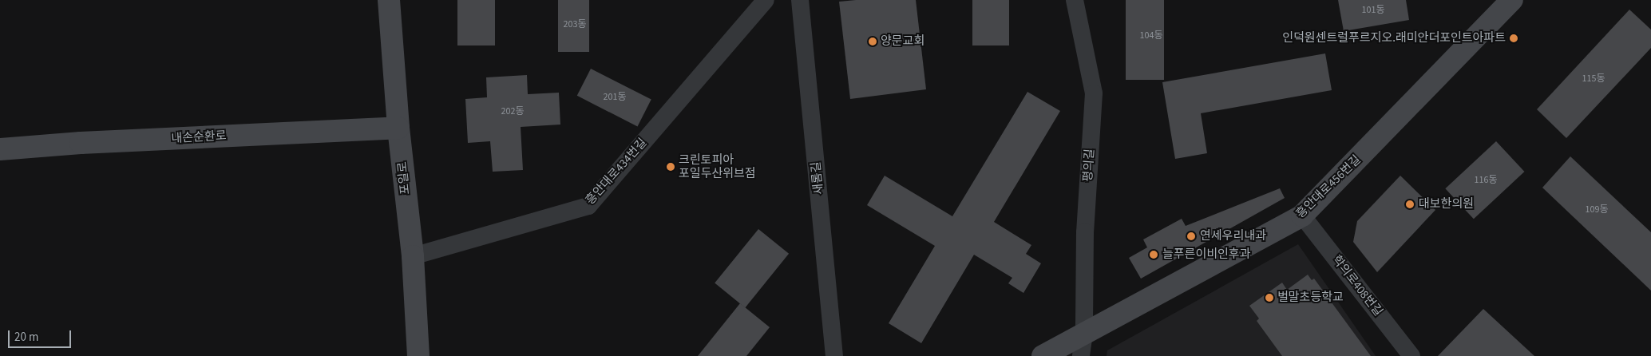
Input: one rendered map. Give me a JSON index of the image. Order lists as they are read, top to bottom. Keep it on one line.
{"streets":{"street":["내손순환로","평의길","흥안대로434번길","포일로","새롬길","흥안대로456번길","학의로408번길"]},"crossings":[["내손순환로","포일로"],["평의길","흥안대로456번길"],["흥안대로434번길","포일로"],["흥안대로456번길","학의로408번길"]],"places":["인덕원센트럴푸르지오.래미안더포인트아파트","양문교회","크린토피아 포일두산위브점","대보한의원","연세우리내과","늘푸른이비인후과","벌말초등학교"],"house_numbers":["101동","203동","104동","115동","201동","202동","116동","109동"],"scale_bar":"20 m"}
